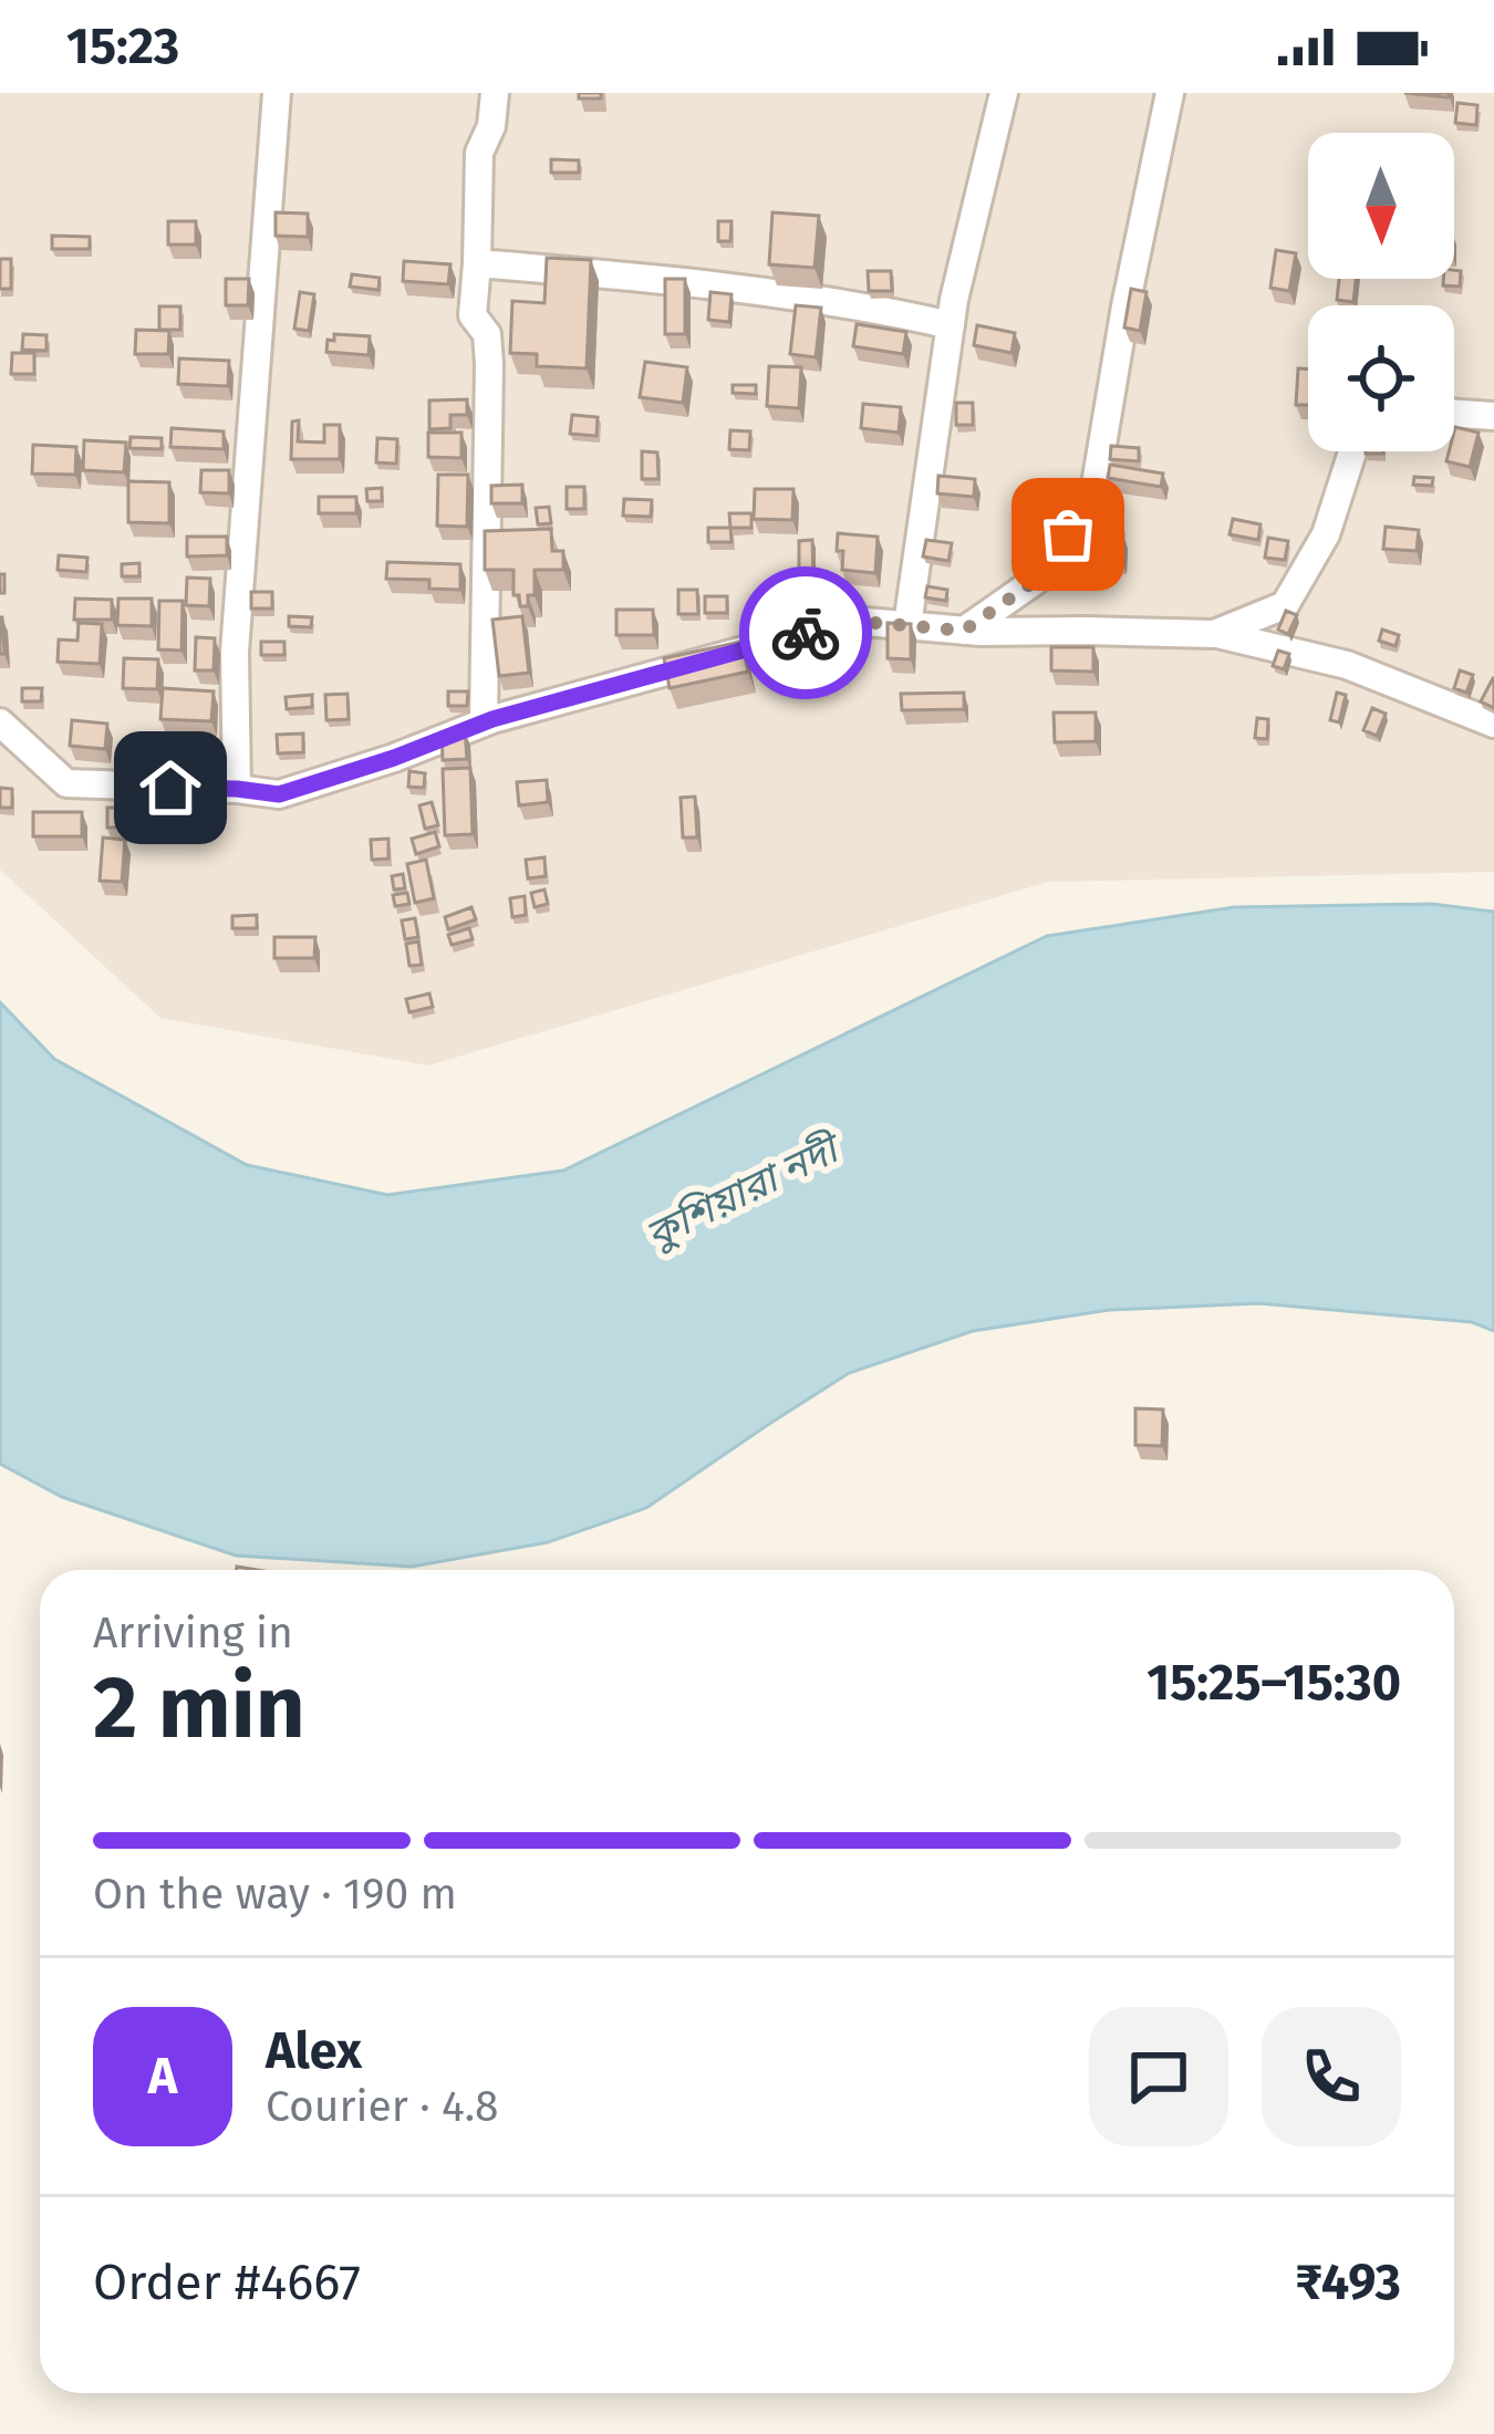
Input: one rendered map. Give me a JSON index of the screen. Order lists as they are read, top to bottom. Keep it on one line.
{"water":["কুশিয়ারা নদী"],"north":"bottom","page":{"status":"15:23","heading":["2 min","Arriving in","15:25–15:30"],"panel":["Alex","Courier · 4.8","Order #4667","₹493"],"bar":"On the way · 190 m","round":"A"}}
